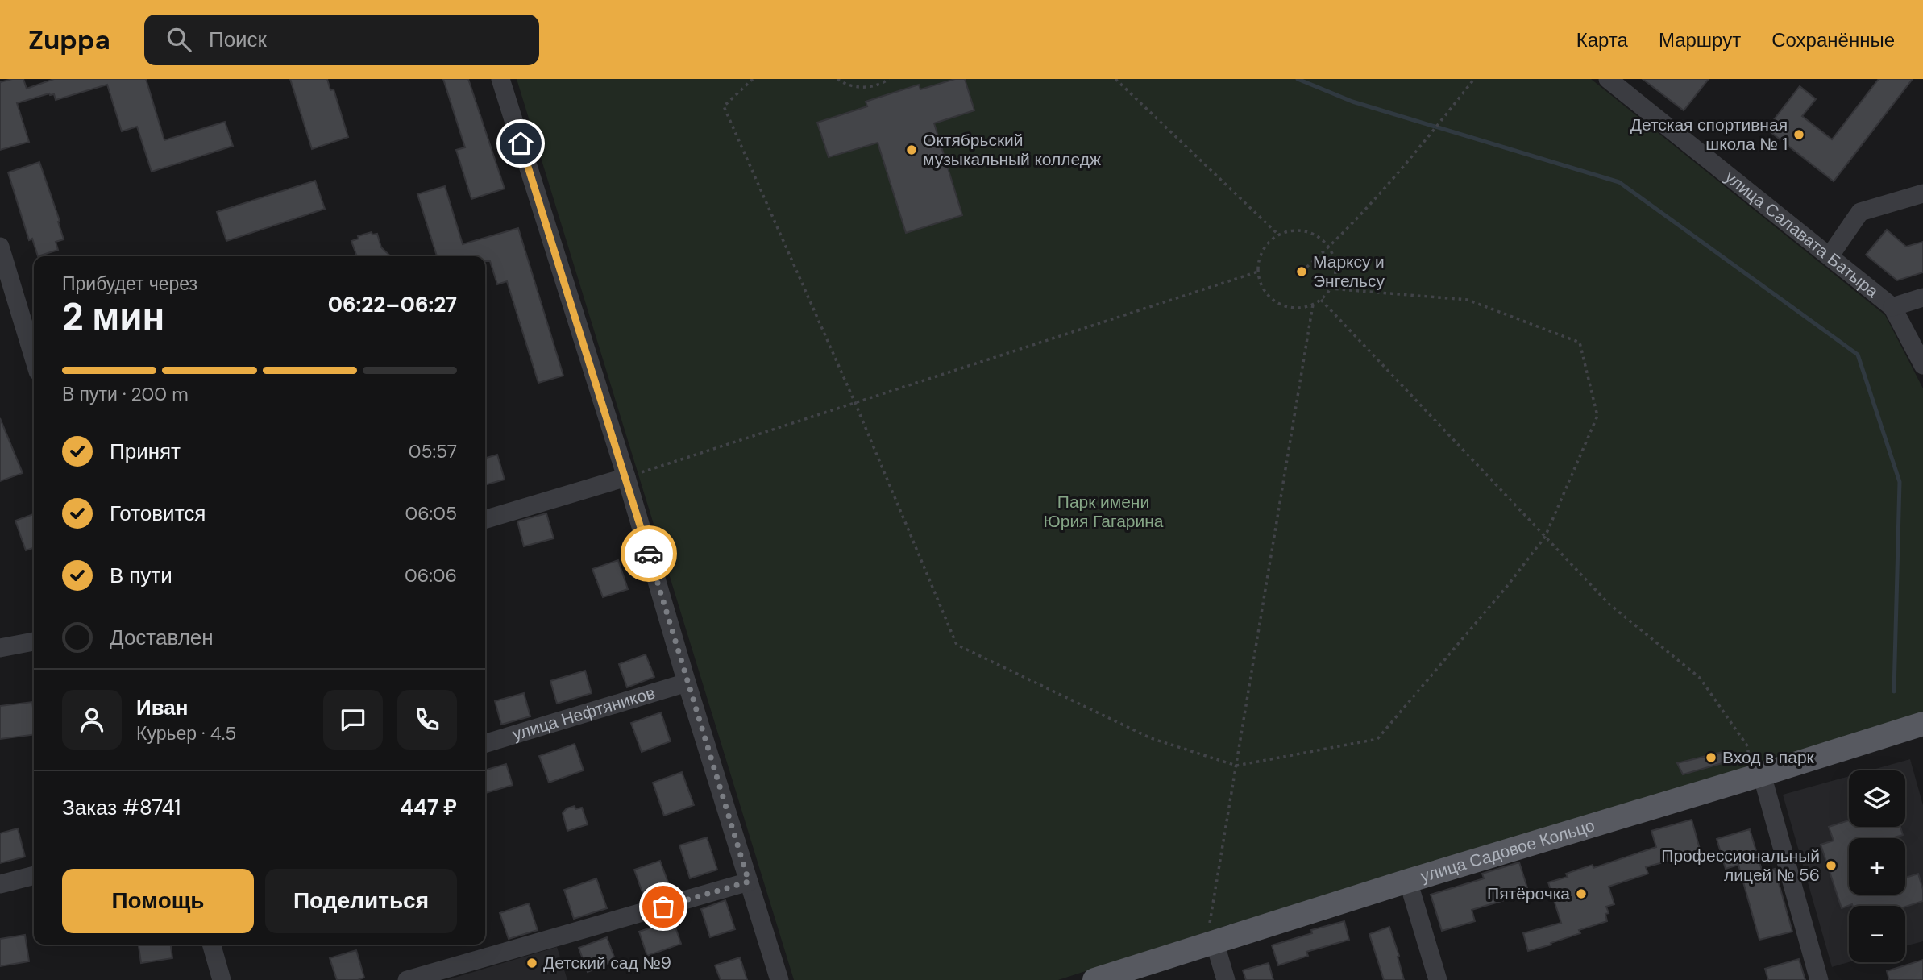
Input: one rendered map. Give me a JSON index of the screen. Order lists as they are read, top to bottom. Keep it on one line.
{"streets":{"main road":["улица Садовое Кольцо"],"street":["улица Салавата Батыра","улица Нефтяников"]},"parks":["Парк имени Юрия Гагарина"],"places":["Детская спортивная школа № 1","Октябрьский музыкальный колледж","Марксу и Энгельсу","Вход в парк","Профессиональный лицей № 56","Пятёрочка","Детский сад №9"],"page":{"header":"Zuppa","search":"Поиск","nav":["Карта","Маршрут","Сохранённые"],"heading":["2 мин","Прибудет через","06:22–06:27"],"panel":["Иван","Курьер · 4.5","Заказ #8741","447 ₽"],"bar":"В пути · 200 m","list":[["Принят","05:57"],["Готовится","06:05"],["В пути","06:06"],"Доставлен"],"map_buttons":["+","−"],"buttons":["Помощь","Поделиться"]}}
